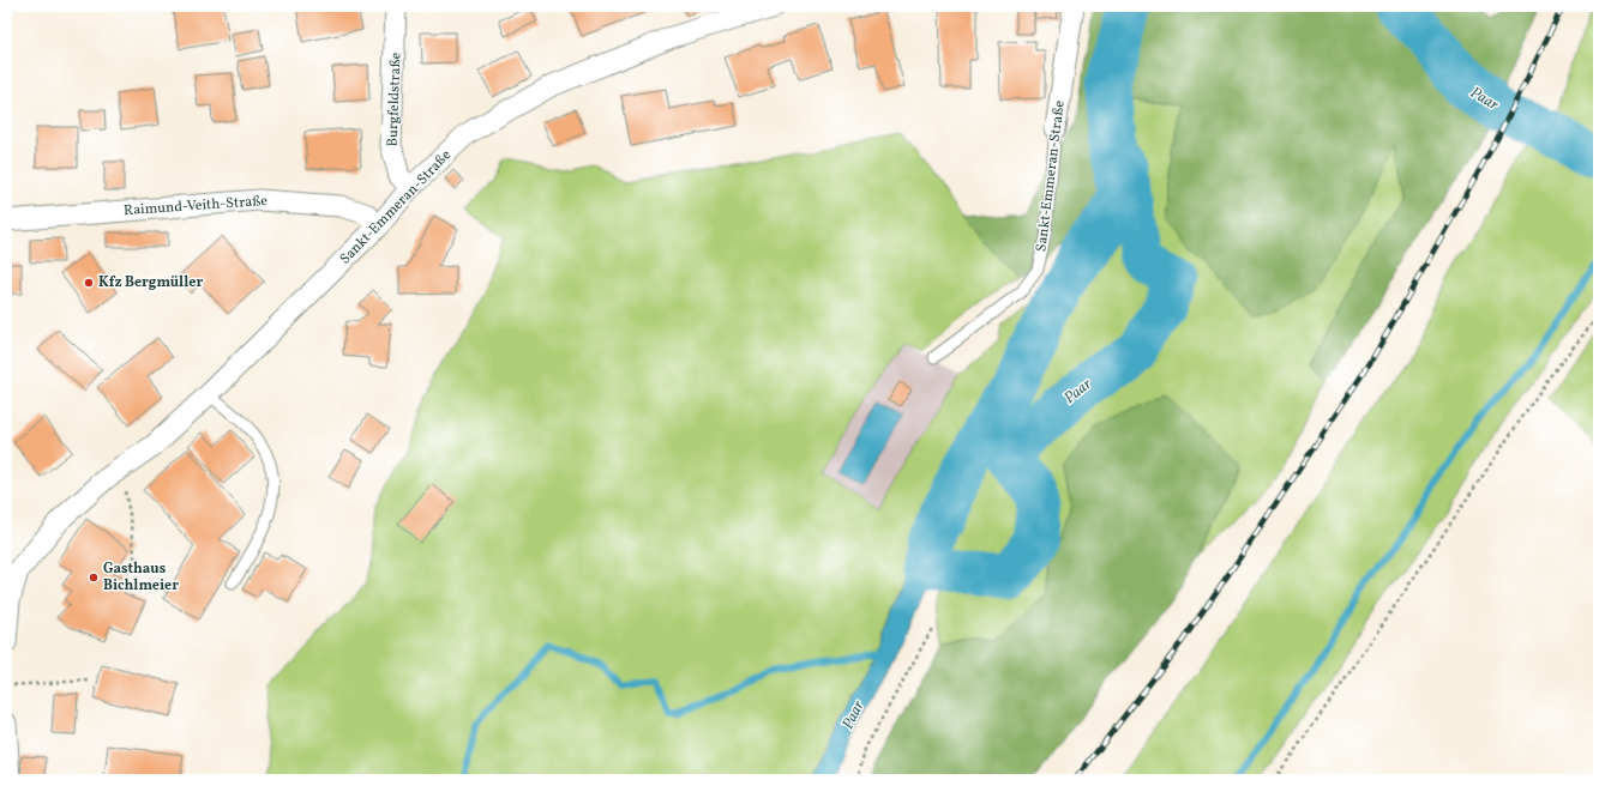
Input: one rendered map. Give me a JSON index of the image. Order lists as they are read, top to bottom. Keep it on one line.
{"streets":{"street":["Burgfeldstraße","Sankt-Emmeran-Straße","Raimund-Veith-Straße"]},"crossings":[["Burgfeldstraße","Sankt-Emmeran-Straße"],["Sankt-Emmeran-Straße","Raimund-Veith-Straße"]],"water":["Paar"],"places":["Kfz Bergmüller","Gasthaus Bichlmeier"]}
